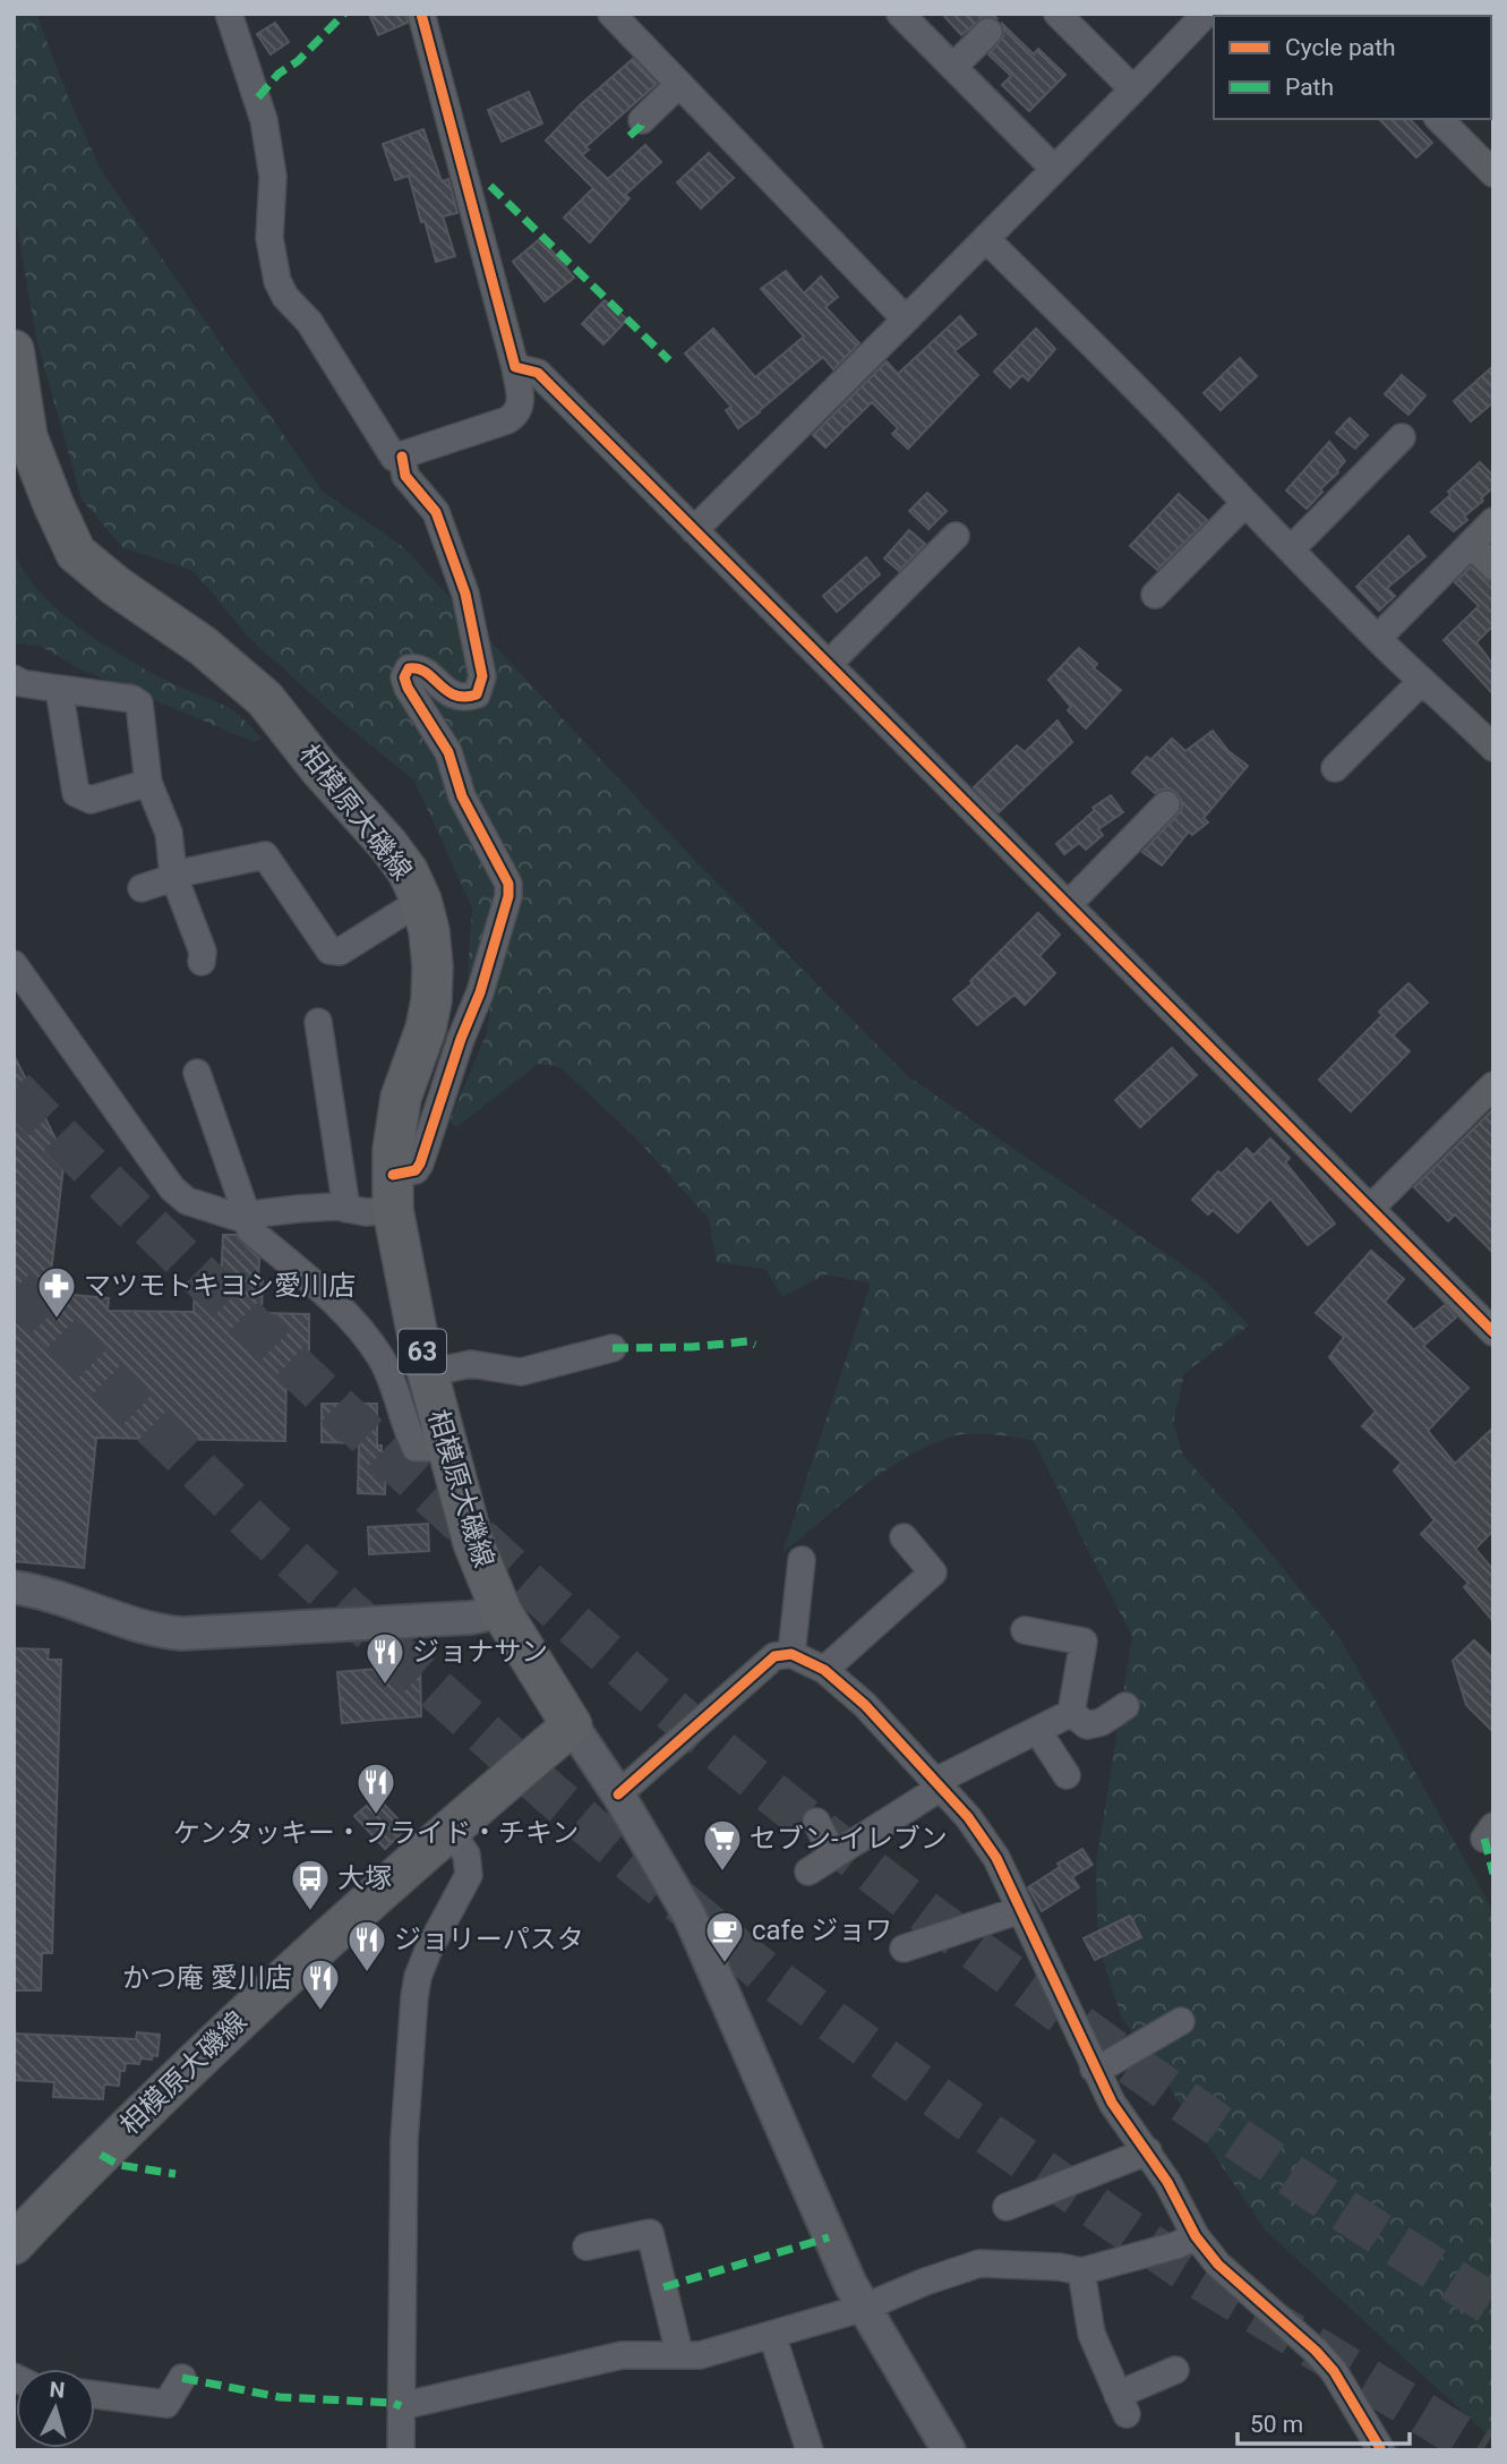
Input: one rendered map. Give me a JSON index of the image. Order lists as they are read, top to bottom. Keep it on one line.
{"streets":{"main road":["相模原大磯線","63"]},"places":{"pharmacy":["マツモトキヨシ愛川店"],"restaurant":["ジョナサン","ケンタッキー・フライド・チキン","ジョリーパスタ","かつ庵 愛川店"],"supermarket":["セブン-イレブン"],"bus stop":["大塚"],"cafe":["cafe ジョワ"]},"legend":["Cycle path","Path"],"scale_bar":"50 m","north":"top"}
